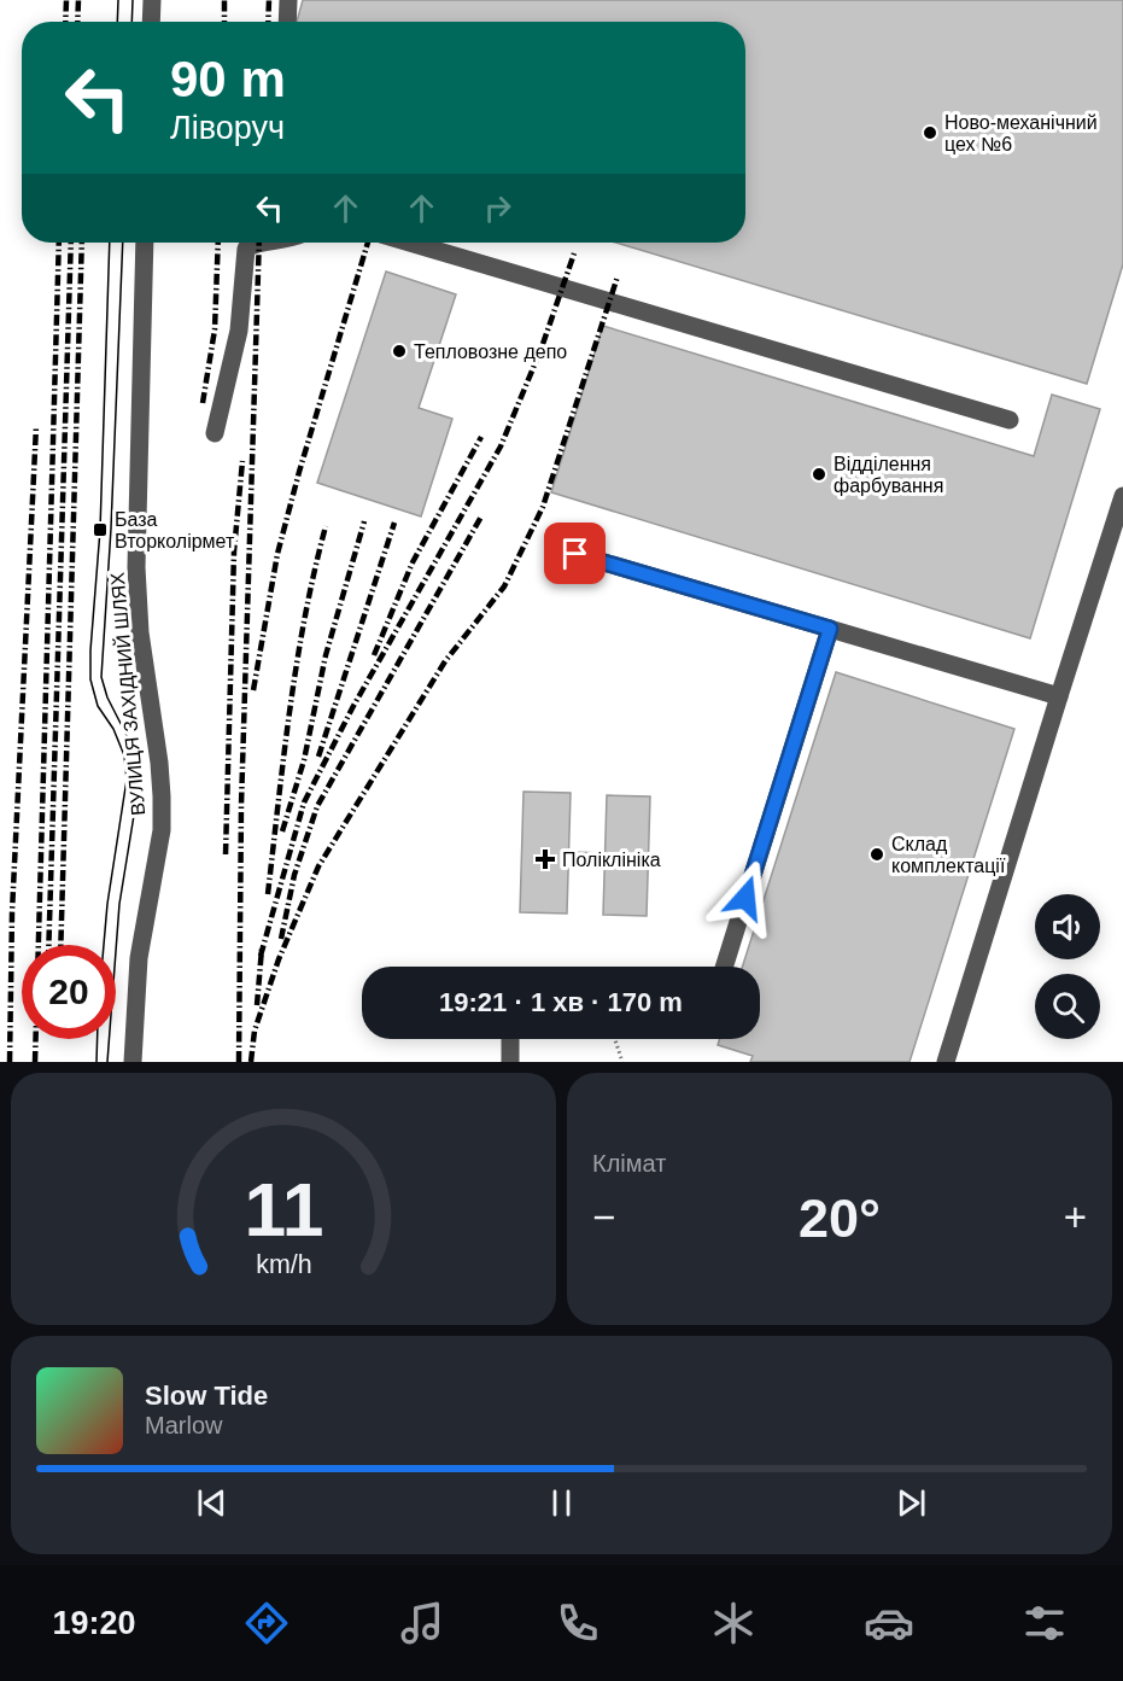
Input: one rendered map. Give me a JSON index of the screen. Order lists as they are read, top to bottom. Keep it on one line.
{"streets":{"street":["ВУЛИЦЯ ЗАХІДНИЙ ШЛЯХ"]},"places":{"other":["Ново-механічний цех №6","Тепловозне депо","Відділення фарбування","Склад комплектації"],"transit":["База Вторколірмет"],"health":["Поліклініка"]},"page":{"turn":["90 m","Ліворуч"],"limit":"20","trip":"19:21 · 1 хв · 170 m","tile":"Клімат","heat":["−","20°","+"],"song":["Slow Tide","Marlow"],"tabs":"19:20","gauge":["11","km/h"]}}
